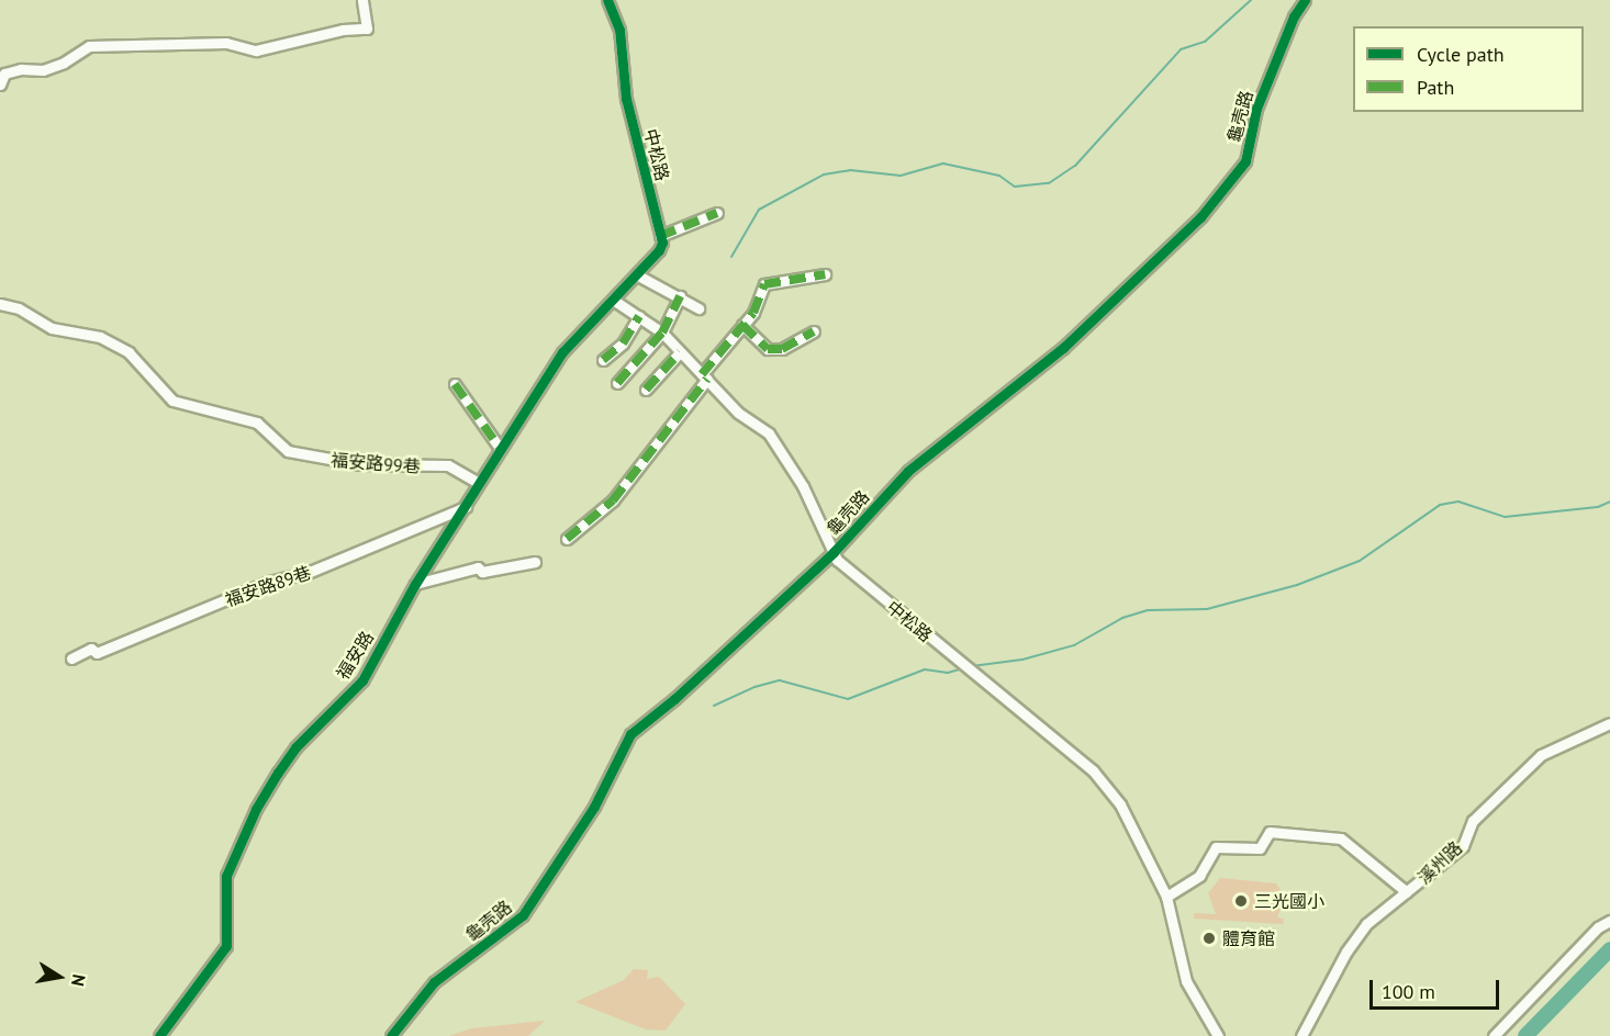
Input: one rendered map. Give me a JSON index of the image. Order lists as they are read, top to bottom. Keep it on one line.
{"streets":{"street":["龜壳路","中松路","福安路99巷","福安路89巷","福安路","溪州路"]},"crossings":[["龜壳路","中松路"],["中松路","福安路"],["福安路99巷","福安路"],["福安路89巷","福安路"]],"places":["三光國小","體育館"],"legend":["Cycle path","Path"],"scale_bar":"100 m","north":"right"}
